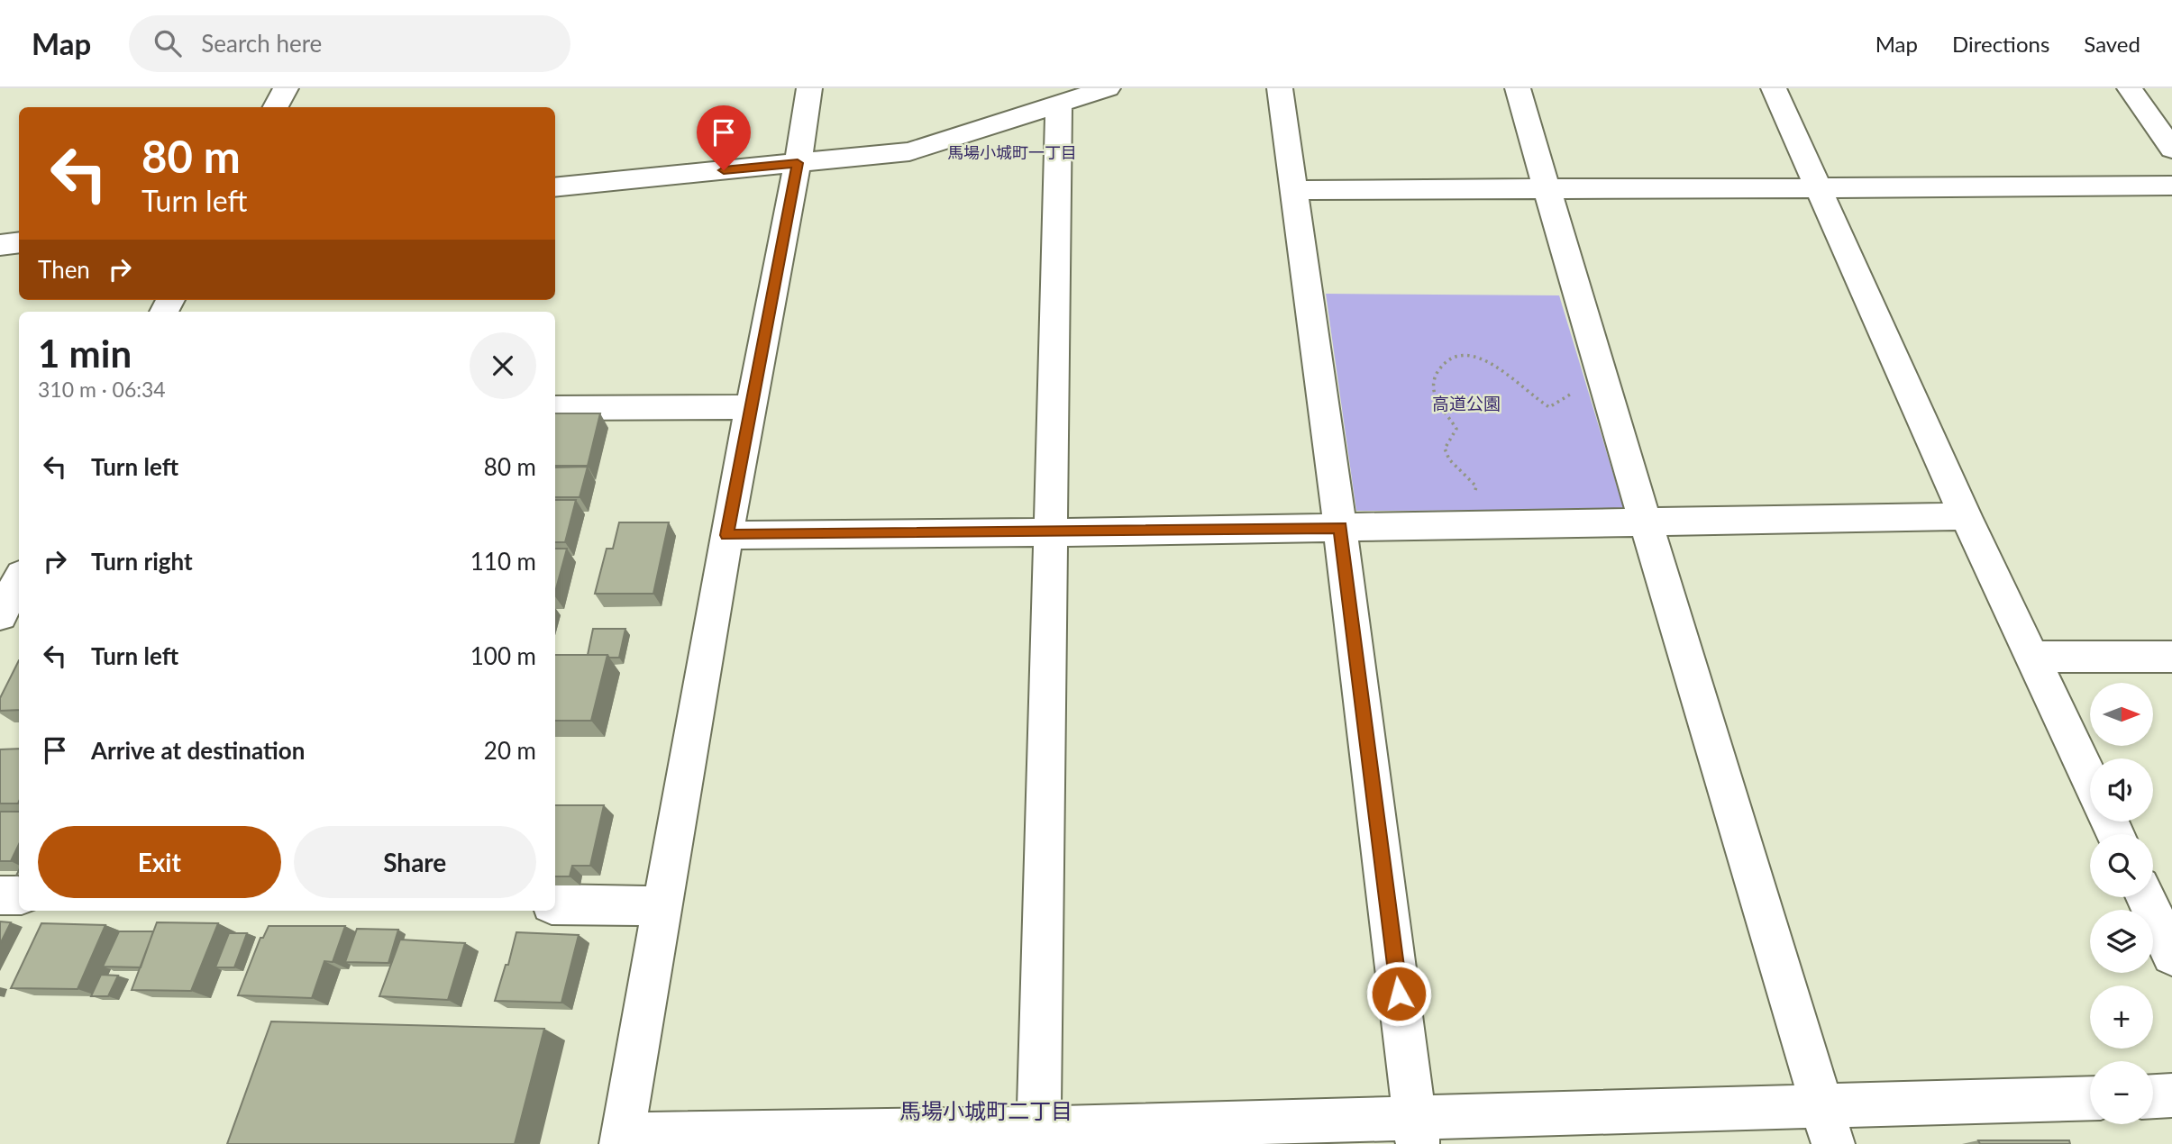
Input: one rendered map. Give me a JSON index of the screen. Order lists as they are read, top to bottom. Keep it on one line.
{"districts":["馬場小城町一丁目","馬場小城町二丁目"],"parks":["高道公園"],"north":"right","page":{"header":"Map","search":"Search here","nav":["Map","Directions","Saved"],"turn":["80 m","Turn left"],"then":"Then","heading":["1 min","310 m · 06:34"],"list":[{"name":"Turn left","value":"80 m"},{"name":"Turn right","value":"110 m"},{"name":"Turn left","value":"100 m"},{"name":"Arrive at destination","value":"20 m"}],"map_buttons":["+","−"],"buttons":["Exit","Share"]}}
